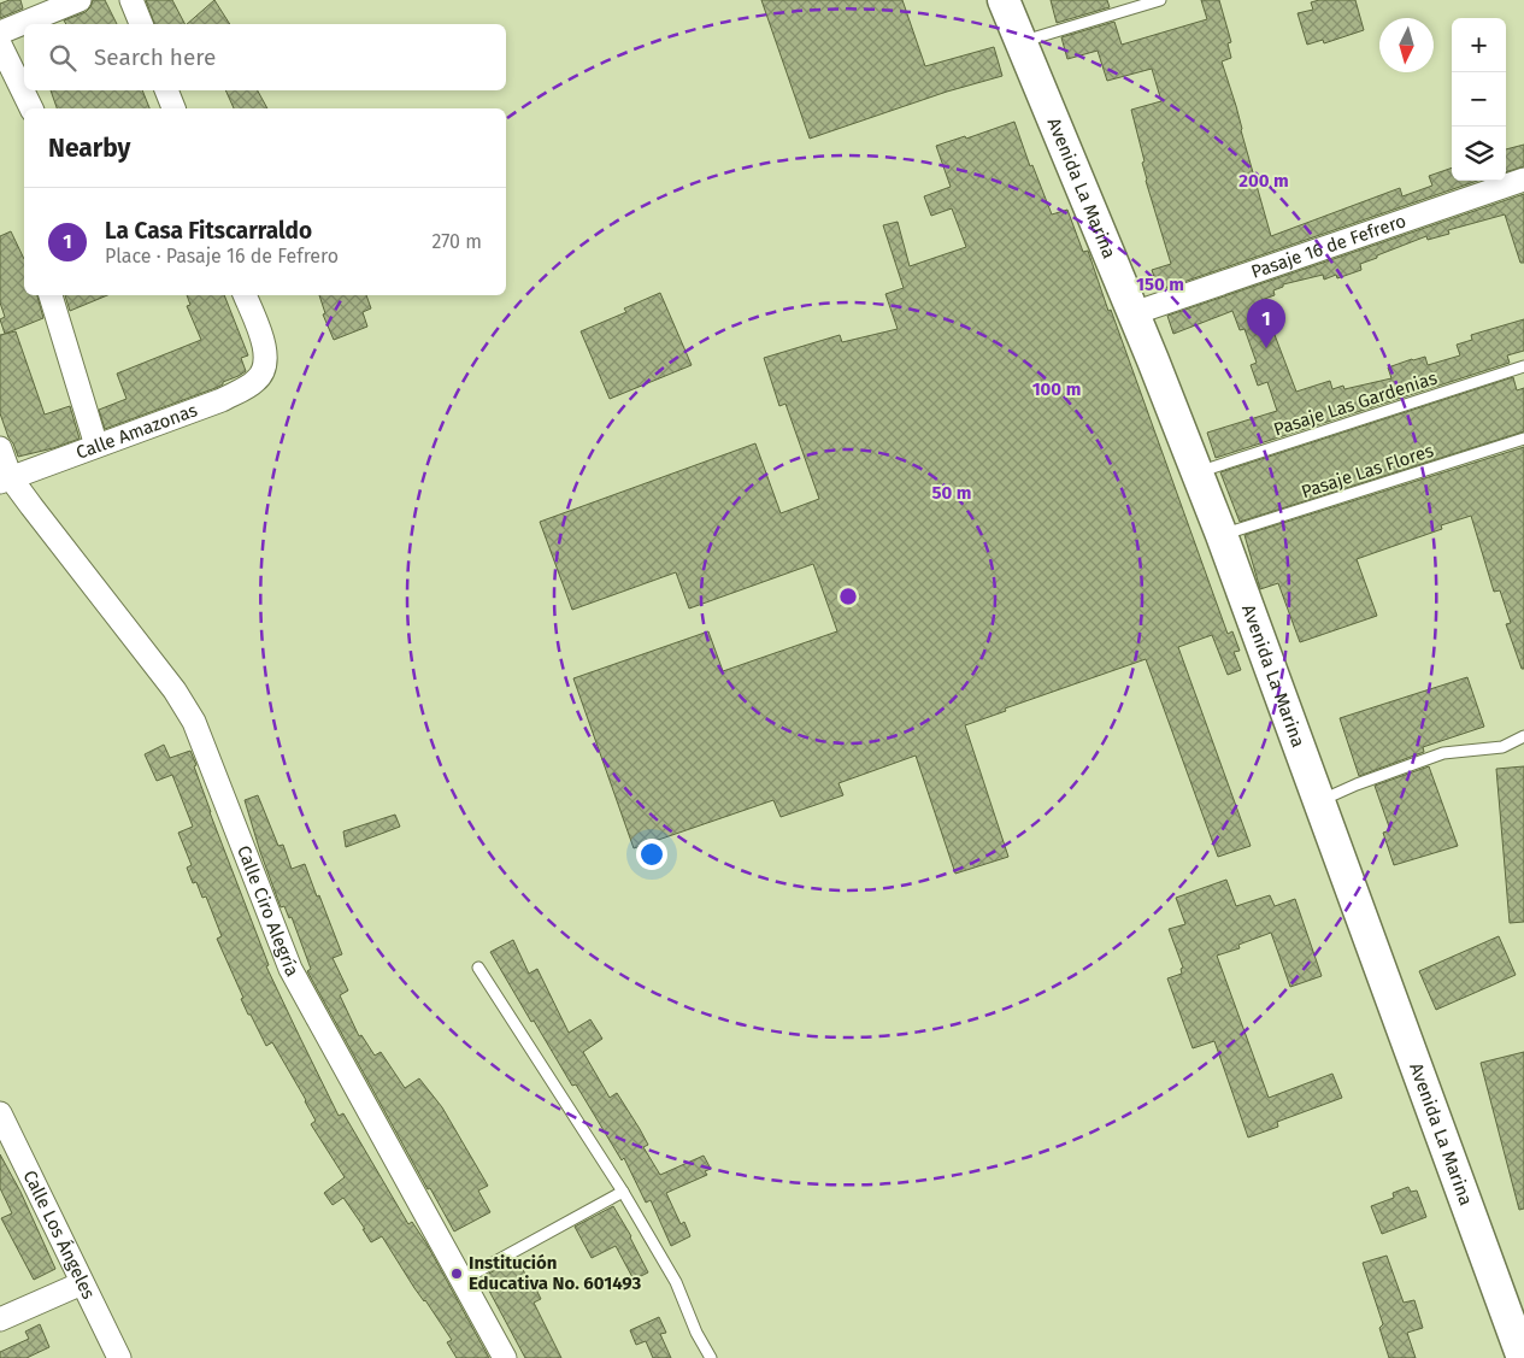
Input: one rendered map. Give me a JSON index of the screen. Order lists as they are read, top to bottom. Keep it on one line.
{"streets":{"main road":["Avenida La Marina"],"street":["Pasaje 16 de Fefrero","Calle Amazonas","Calle Ciro Alegría","Calle Los Ángeles"],"lane":["Pasaje Las Gardenias","Pasaje Las Flores"]},"crossings":[["Avenida La Marina","Pasaje 16 de Fefrero"],["Avenida La Marina","Pasaje Las Gardenias"],["Avenida La Marina","Pasaje Las Flores"],["Calle Amazonas","Calle Ciro Alegría"]],"places":["Institución Educativa No. 601493"],"north":"bottom","page":{"map_buttons":["+","−"],"search":"Search here","heading":"Nearby","list":[{"mark":"1","name":"La Casa Fitscarraldo","note":"Place · Pasaje 16 de Fefrero","value":"270 m"}],"pins":"1"},"rings":["200 m","150 m","100 m","50 m"]}
